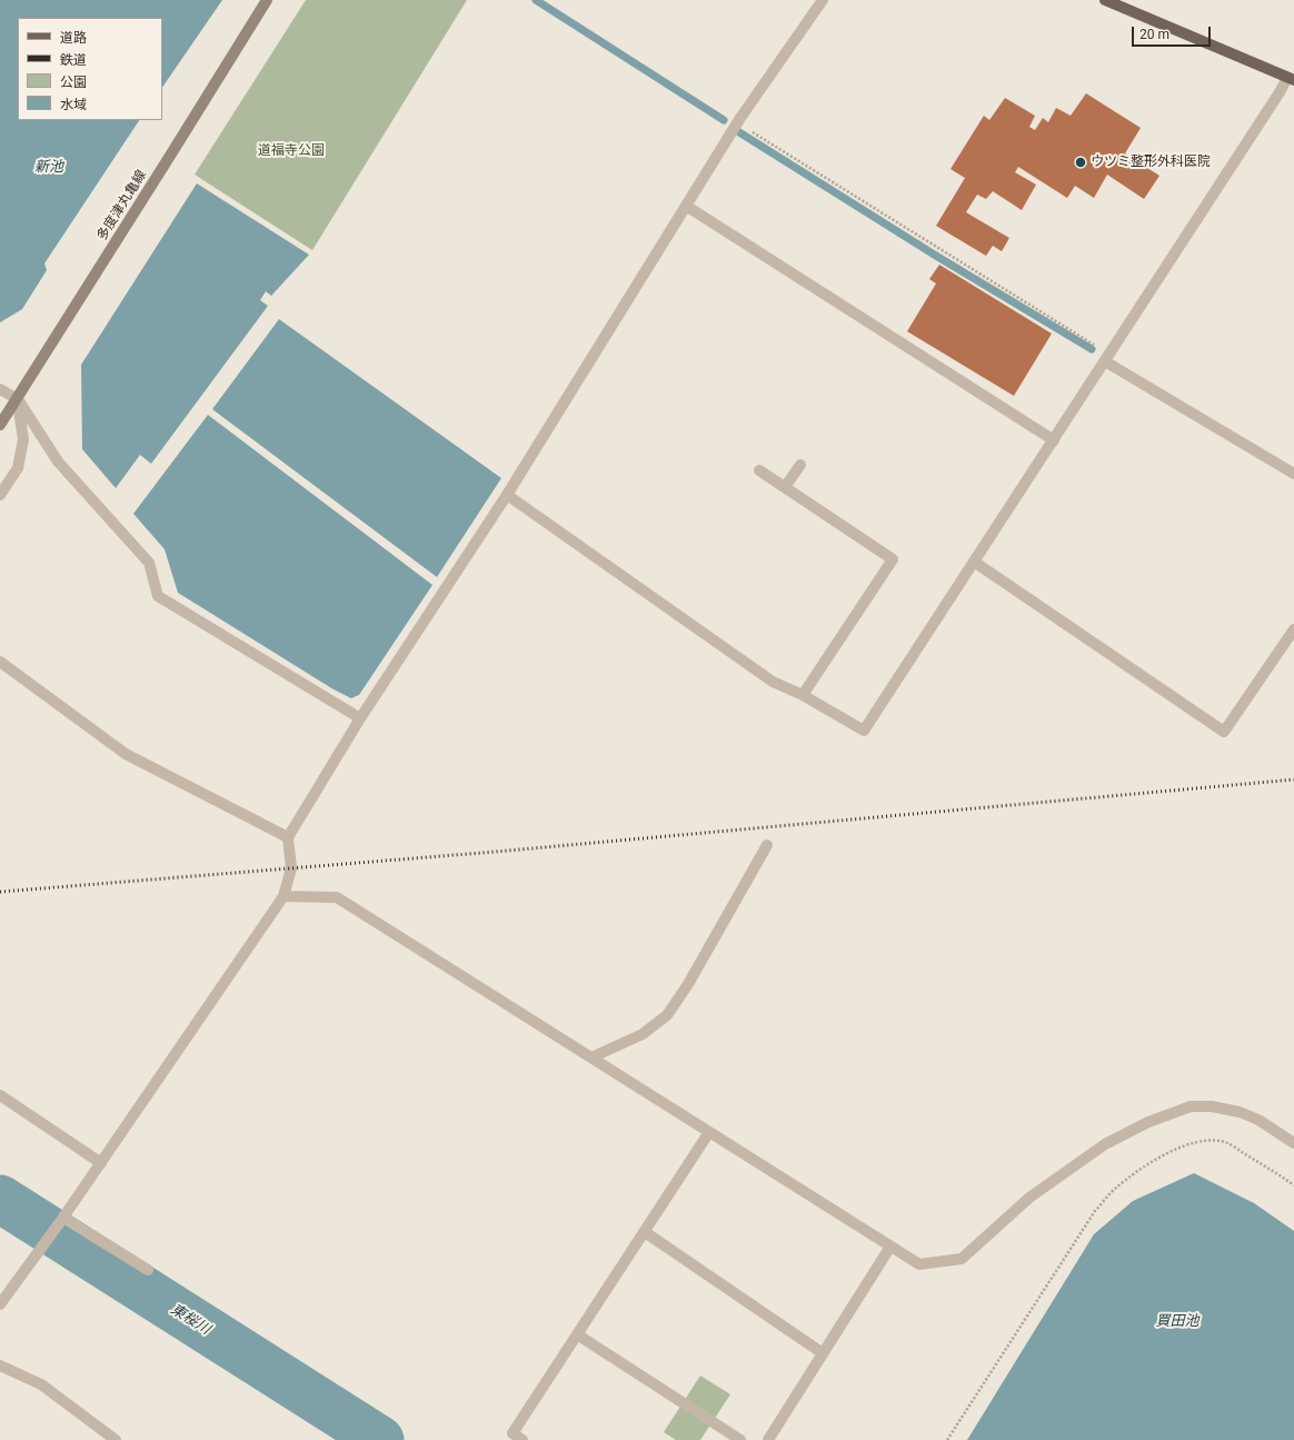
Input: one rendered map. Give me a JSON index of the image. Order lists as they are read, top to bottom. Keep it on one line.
{"streets":{"main road":["多度津丸亀線"]},"water":["新池","東桜川","買田池"],"parks":["道福寺公園"],"places":["ウツミ整形外科医院"],"legend":["道路","鉄道","公園","水域"],"scale_bar":"20 m"}
